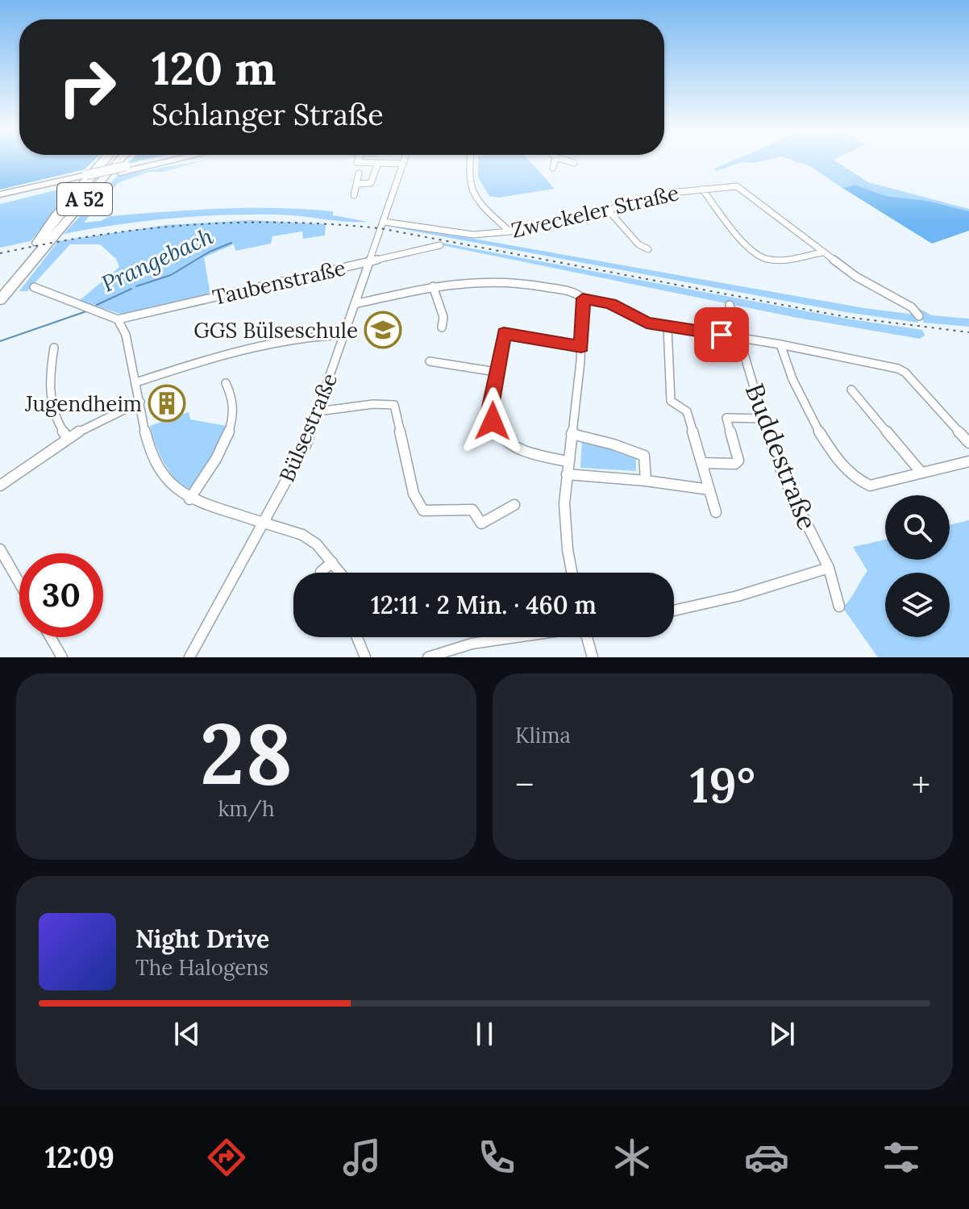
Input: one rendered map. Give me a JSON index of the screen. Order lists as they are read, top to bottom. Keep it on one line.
{"streets":{"highway":["A 52"],"street":["Zweckeler Straße","Taubenstraße","Bülsestraße","Buddestraße"]},"crossings":[["Zweckeler Straße","Bülsestraße"],["Taubenstraße","Bülsestraße"]],"water":["Prangebach"],"places":{"school or university":["GGS Bülseschule"],"building":["Jugendheim"]},"page":{"turn":["120 m","Schlanger Straße"],"limit":"30","trip":"12:11 · 2 Min. · 460 m","tile":[["28","km/h"],"Klima"],"heat":["−","19°","+"],"song":["Night Drive","The Halogens"],"tabs":"12:09"}}
